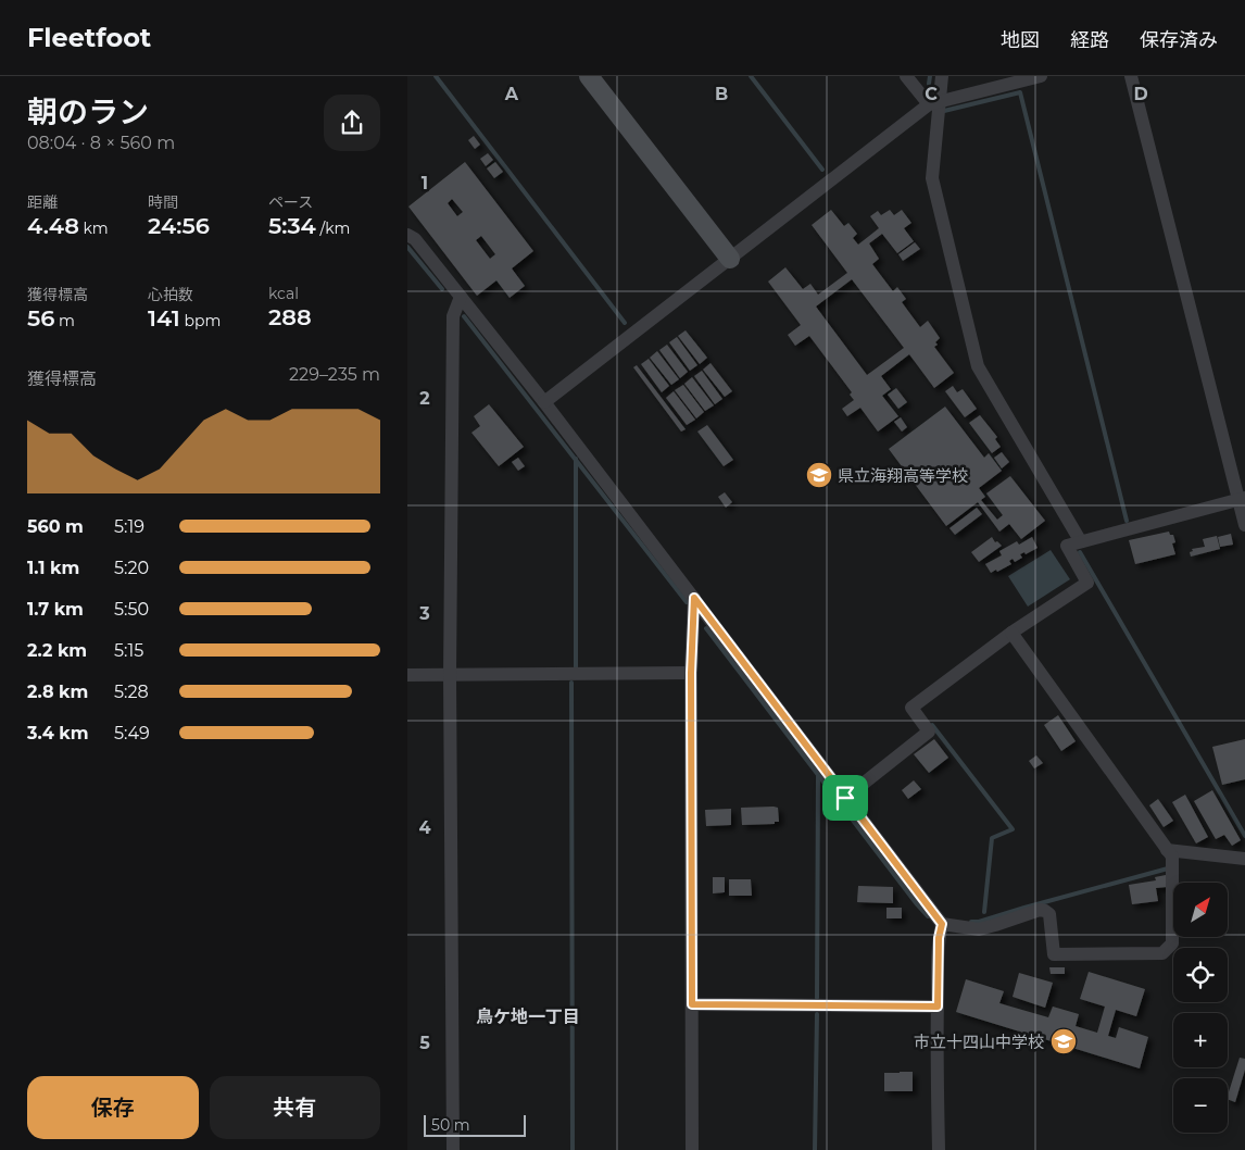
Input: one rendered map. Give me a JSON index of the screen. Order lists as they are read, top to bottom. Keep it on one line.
{"districts":["鳥ケ地一丁目"],"places":{"school or university":["県立海翔高等学校","市立十四山中学校"]},"scale_bar":"50 m","north":"top right","page":{"header":"Fleetfoot","nav":["地図","経路","保存済み"],"heading":["朝のラン","08:04 · 8 × 560 m"],"stats":[["距離","4.48 km"],["時間","24:56"],["ペース","5:34 /km"],["獲得標高","56 m"],["心拍数","141 bpm"],["kcal","288"]],"chart":["獲得標高","229–235 m"],"list":[{"name":"560 m","note":"5:19"},{"name":"1.1 km","note":"5:20"},{"name":"1.7 km","note":"5:50"},{"name":"2.2 km","note":"5:15"},{"name":"2.8 km","note":"5:28"},{"name":"3.4 km","note":"5:49"}],"map_buttons":["+","−"],"buttons":["保存","共有"],"scale":"50 m"},"grid":{"columns":["A","B","C","D"],"rows":["1","2","3","4","5"]}}
